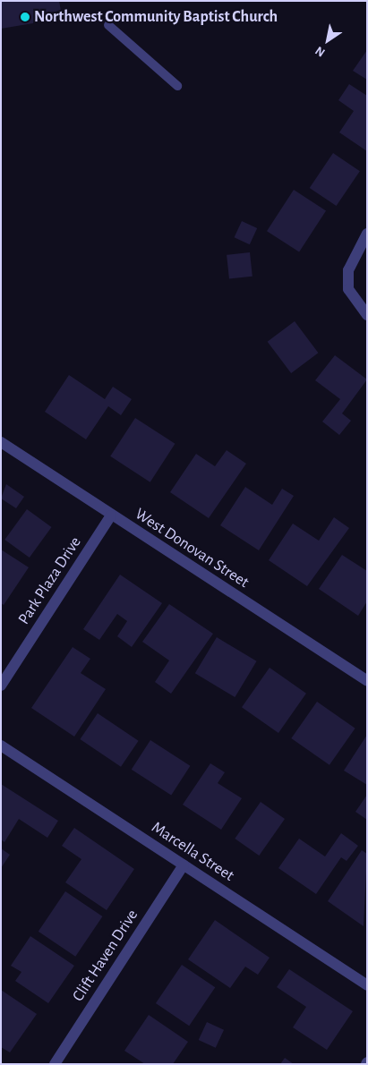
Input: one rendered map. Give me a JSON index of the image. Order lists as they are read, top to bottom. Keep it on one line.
{"streets":{"street":["West Donovan Street","Park Plaza Drive","Marcella Street","Clift Haven Drive"]},"crossings":[["West Donovan Street","Park Plaza Drive"],["Marcella Street","Clift Haven Drive"]],"places":["Northwest Community Baptist Church"],"north":"bottom left"}
